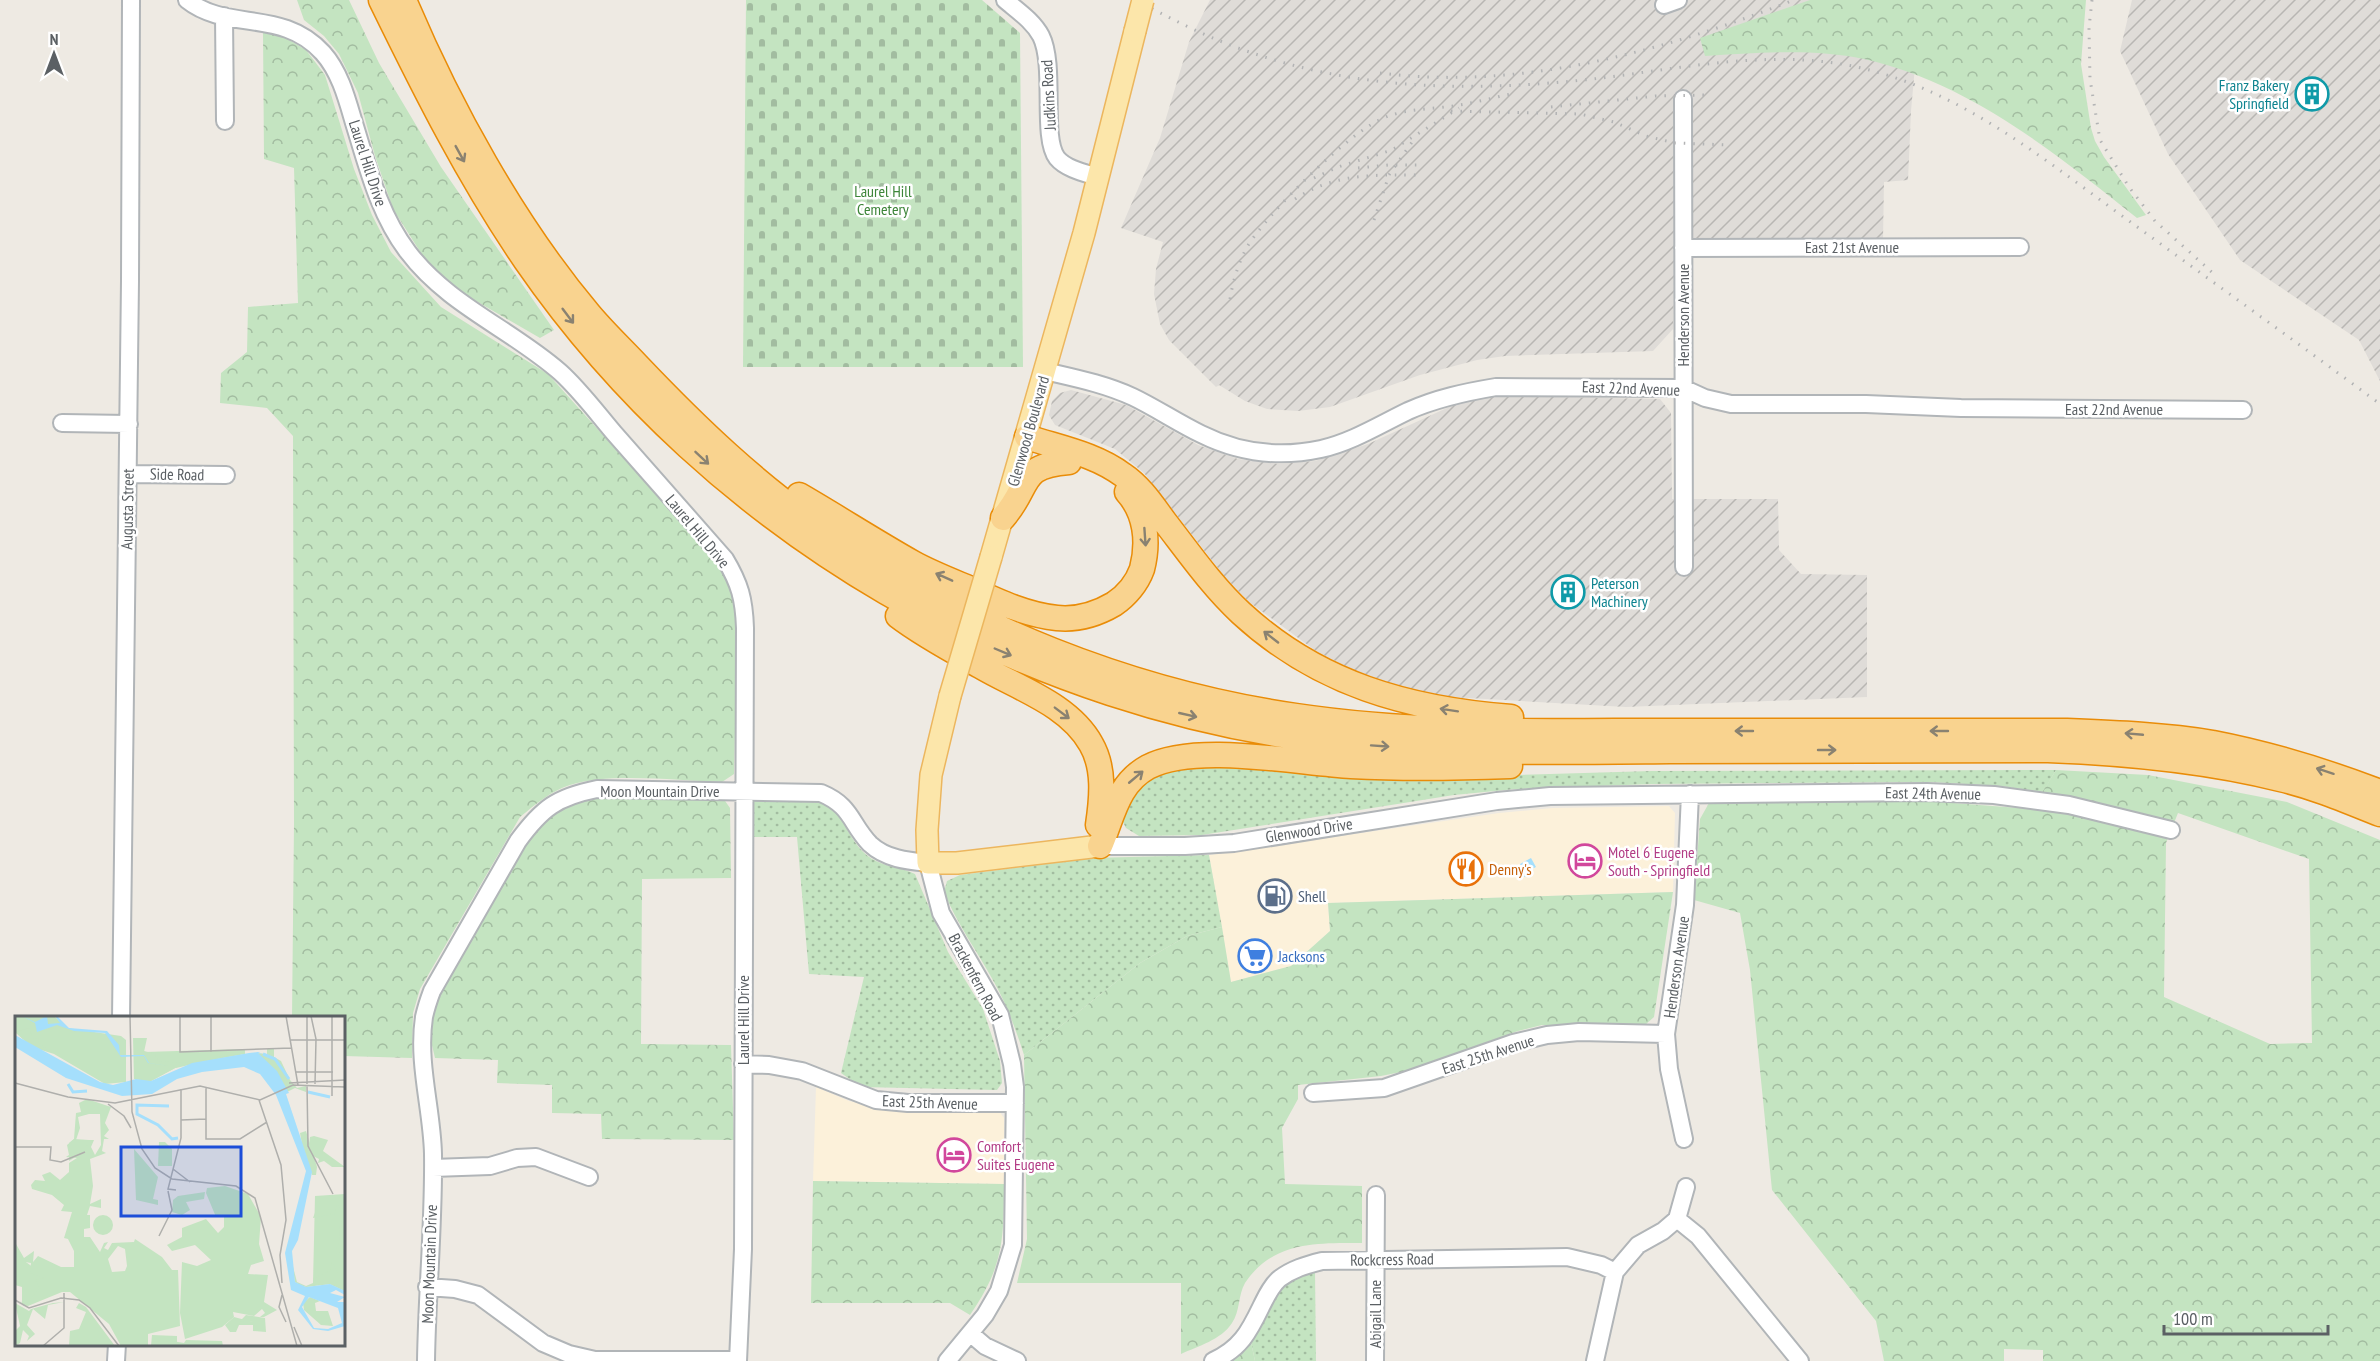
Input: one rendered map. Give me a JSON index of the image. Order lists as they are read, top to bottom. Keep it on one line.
{"streets":{"main road":["Glenwood Boulevard","Glenwood Drive"],"street":["Judkins Road","Laurel Hill Drive","East 21st Avenue","Henderson Avenue","East 22nd Avenue","Side Road","Augusta Street","Moon Mountain Drive","East 24th Avenue","Brackenfern Road","East 25th Avenue","Rockcress Road","Abigail Lane"]},"crossings":[["Judkins Road","Glenwood Boulevard"],["Laurel Hill Drive","Moon Mountain Drive"],["Laurel Hill Drive","East 25th Avenue"],["East 21st Avenue","Henderson Avenue"],["Henderson Avenue","East 22nd Avenue"],["Henderson Avenue","East 24th Avenue"],["Henderson Avenue","Glenwood Drive"],["Henderson Avenue","East 25th Avenue"],["East 22nd Avenue","Glenwood Boulevard"],["Glenwood Boulevard","Moon Mountain Drive"],["Glenwood Boulevard","Glenwood Drive"],["Glenwood Boulevard","Brackenfern Road"],["Side Road","Augusta Street"],["Moon Mountain Drive","Glenwood Drive"],["Moon Mountain Drive","Brackenfern Road"],["East 24th Avenue","Glenwood Drive"],["Glenwood Drive","Brackenfern Road"],["Brackenfern Road","East 25th Avenue"],["Rockcress Road","Abigail Lane"]],"parks":["Laurel Hill Cemetery"],"places":{"building":["Franz Bakery Springfield","Peterson Machinery"],"hotel":["Motel 6 Eugene South - Springfield","Comfort Suites Eugene"],"restaurant":["Denny's"],"fuel station":["Shell"],"supermarket":["Jacksons"]},"scale_bar":"100 m","north":"top"}
